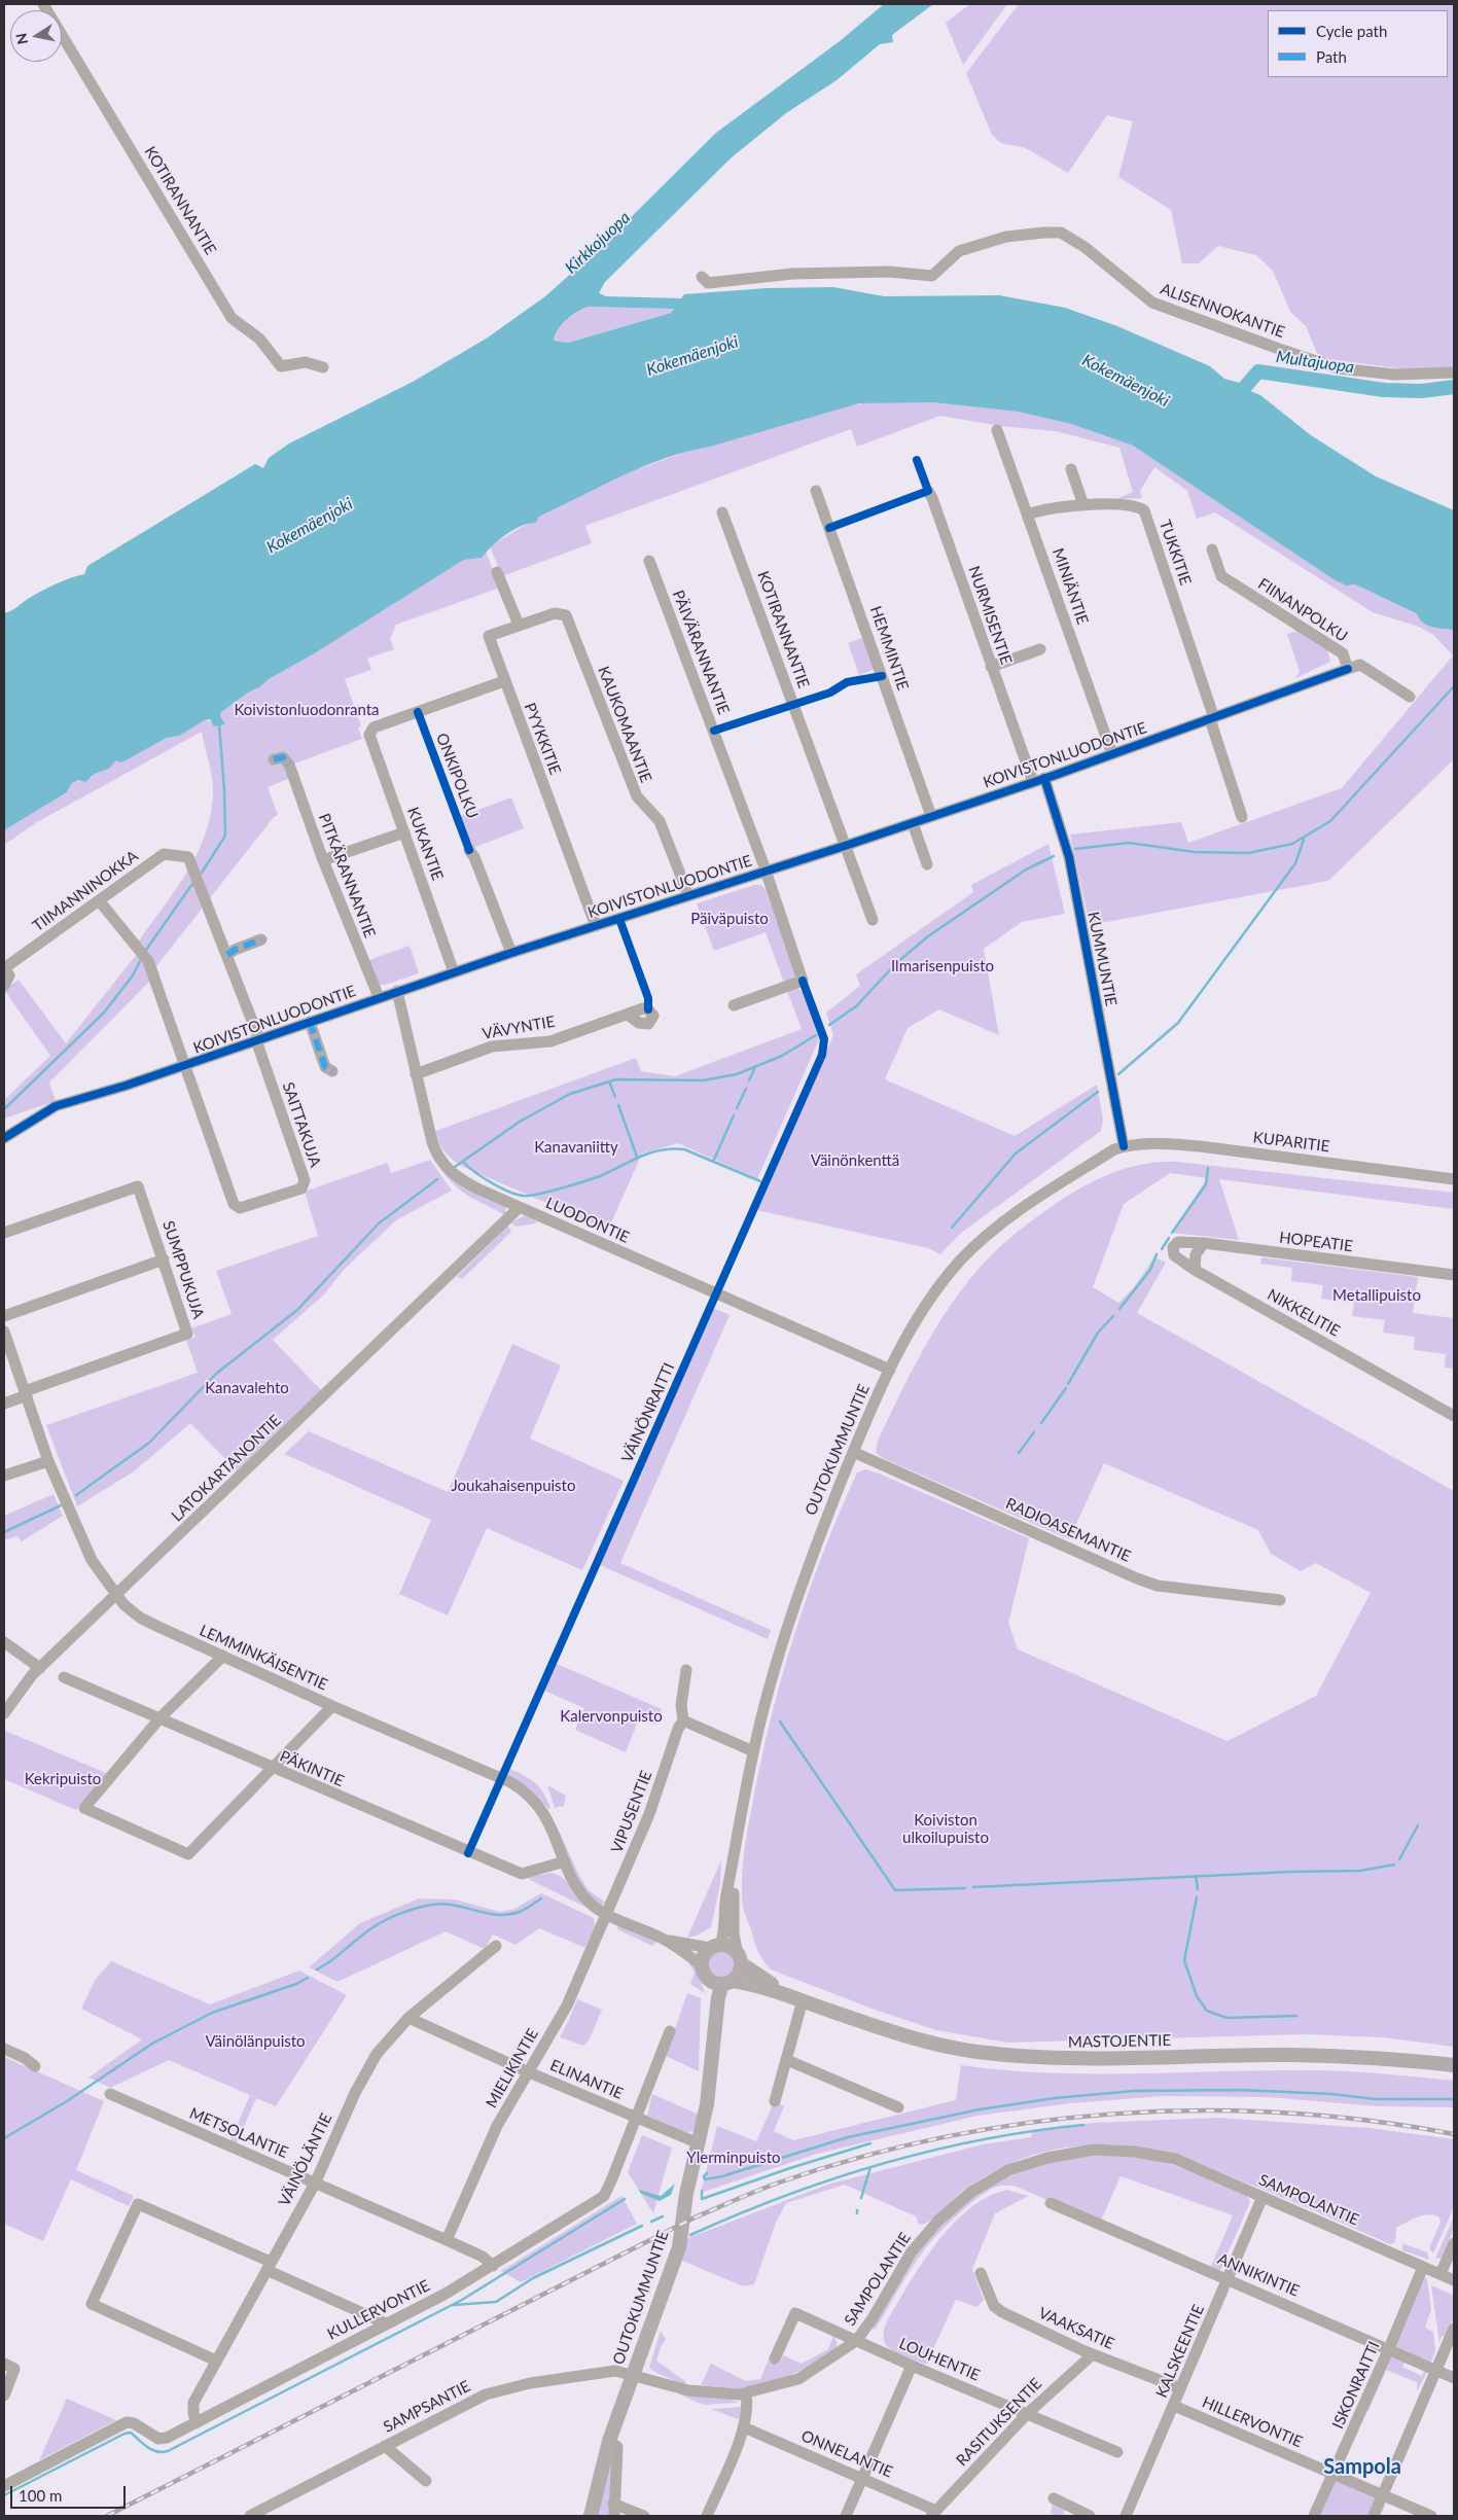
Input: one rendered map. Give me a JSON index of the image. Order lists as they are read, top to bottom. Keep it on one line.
{"streets":{"main road":["OUTOKUMMUNTIE","MASTOJENTIE"],"street":["KOTIRANNANTIE","ALISENNOKANTIE","TUKKITIE","MINIÄNTIE","FIINANPOLKU","NURMISENTIE","HEMMINTIE","PÄIVÄRANNANTIE","KAUKOMAANTIE","PYYKKITIE","KOIVISTONLUODONTIE","KUKANTIE","PITKÄRANNANTIE","TIIMANNINOKKA","KUMMUNTIE","VÄVYNTIE","SAITTAKUJA","KUPARITIE","LUODONTIE","HOPEATIE","SUMPPUKUJA","NIKKELITIE","LATOKARTANONTIE","RADIOASEMANTIE","LEMMINKÄISENTIE","PÄKINTIE","VIPUSENTIE","MIELIKINTIE","ELINANTIE","METSOLANTIE","VÄINÖLÄNTIE","SAMPOLANTIE","ANNIKINTIE","KULLERVONTIE","VAAKSATIE","KALSKEENTIE","LOUHENTIE","ISKONRAITTI","SAMPSANTIE","RASITUKSENTIE","HILLERVONTIE","ONNELANTIE"],"cycle path":["ONKIPOLKU","VÄINÖNRAITTI"]},"crossings":[["KOTIRANNANTIE","KOIVISTONLUODONTIE"],["TUKKITIE","MINIÄNTIE"],["TUKKITIE","KOIVISTONLUODONTIE"],["MINIÄNTIE","KOIVISTONLUODONTIE"],["FIINANPOLKU","KOIVISTONLUODONTIE"],["NURMISENTIE","KOIVISTONLUODONTIE"],["NURMISENTIE","KUMMUNTIE"],["HEMMINTIE","KOIVISTONLUODONTIE"],["PÄIVÄRANNANTIE","KOIVISTONLUODONTIE"],["KAUKOMAANTIE","PYYKKITIE"],["KAUKOMAANTIE","KOIVISTONLUODONTIE"],["PYYKKITIE","KOIVISTONLUODONTIE"],["PYYKKITIE","KUKANTIE"],["KOIVISTONLUODONTIE","KUKANTIE"],["KOIVISTONLUODONTIE","PITKÄRANNANTIE"],["KOIVISTONLUODONTIE","KUMMUNTIE"],["KOIVISTONLUODONTIE","SAITTAKUJA"],["KOIVISTONLUODONTIE","LUODONTIE"],["KUMMUNTIE","KUPARITIE"],["KUMMUNTIE","OUTOKUMMUNTIE"],["VÄVYNTIE","LUODONTIE"],["KUPARITIE","OUTOKUMMUNTIE"],["LUODONTIE","OUTOKUMMUNTIE"],["LUODONTIE","LATOKARTANONTIE"],["HOPEATIE","NIKKELITIE"],["SUMPPUKUJA","LEMMINKÄISENTIE"],["OUTOKUMMUNTIE","RADIOASEMANTIE"],["OUTOKUMMUNTIE","MASTOJENTIE"],["OUTOKUMMUNTIE","ELINANTIE"],["OUTOKUMMUNTIE","SAMPOLANTIE"],["OUTOKUMMUNTIE","SAMPSANTIE"],["LATOKARTANONTIE","LEMMINKÄISENTIE"],["LEMMINKÄISENTIE","PÄKINTIE"],["LEMMINKÄISENTIE","VIPUSENTIE"],["LEMMINKÄISENTIE","MIELIKINTIE"],["VIPUSENTIE","MIELIKINTIE"],["MIELIKINTIE","ELINANTIE"],["MIELIKINTIE","METSOLANTIE"],["ELINANTIE","VÄINÖLÄNTIE"],["ELINANTIE","KULLERVONTIE"],["METSOLANTIE","VÄINÖLÄNTIE"],["METSOLANTIE","KULLERVONTIE"],["VÄINÖLÄNTIE","KULLERVONTIE"],["SAMPOLANTIE","KALSKEENTIE"],["SAMPOLANTIE","LOUHENTIE"],["SAMPOLANTIE","ISKONRAITTI"],["SAMPOLANTIE","SAMPSANTIE"],["ANNIKINTIE","KALSKEENTIE"],["ANNIKINTIE","ISKONRAITTI"],["VAAKSATIE","KALSKEENTIE"],["VAAKSATIE","RASITUKSENTIE"],["KALSKEENTIE","HILLERVONTIE"],["LOUHENTIE","RASITUKSENTIE"],["ISKONRAITTI","HILLERVONTIE"],["RASITUKSENTIE","ONNELANTIE"]],"districts":["Sampola"],"water":["Kirkkojuopa","Kokemäenjoki","Multajuopa"],"parks":["Koivistonluodonranta","Päiväpuisto","Ilmarisenpuisto","Kanavaniitty","Väinönkenttä","Metallipuisto","Kanavalehto","Joukahaisenpuisto","Kalervonpuisto","Kekripuisto","Koiviston ulkoilupuisto","Väinölänpuisto","Ylerminpuisto"],"legend":["Cycle path","Path"],"scale_bar":"100 m","north":"left"}
